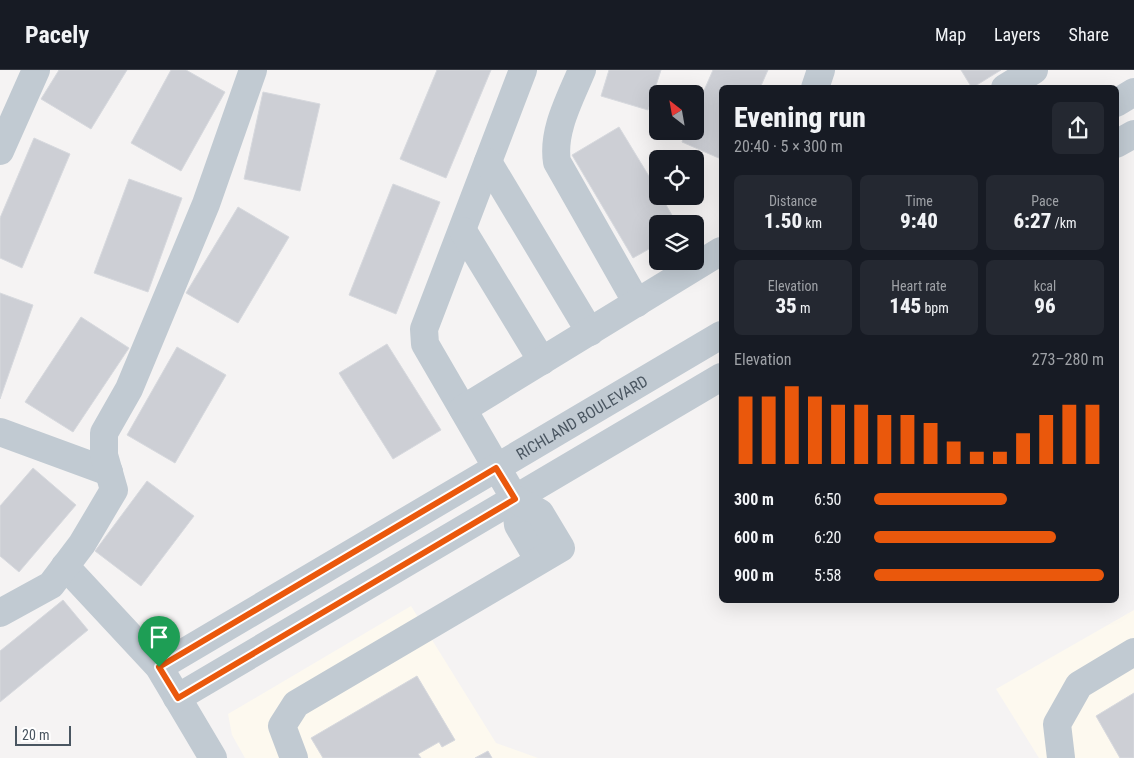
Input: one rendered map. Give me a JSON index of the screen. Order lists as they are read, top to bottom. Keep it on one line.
{"streets":{"street":["RICHLAND BOULEVARD"]},"scale_bar":"20 m","north":"top left","page":{"header":"Pacely","nav":["Map","Layers","Share"],"heading":["Evening run","20:40 · 5 × 300 m"],"stats":[["Distance","1.50 km"],["Time","9:40"],["Pace","6:27 /km"],["Elevation","35 m"],["Heart rate","145 bpm"],["kcal","96"]],"chart":["Elevation","273–280 m"],"list":[{"name":"300 m","note":"6:50"},{"name":"600 m","note":"6:20"},{"name":"900 m","note":"5:58"}],"scale":"20 m"}}
